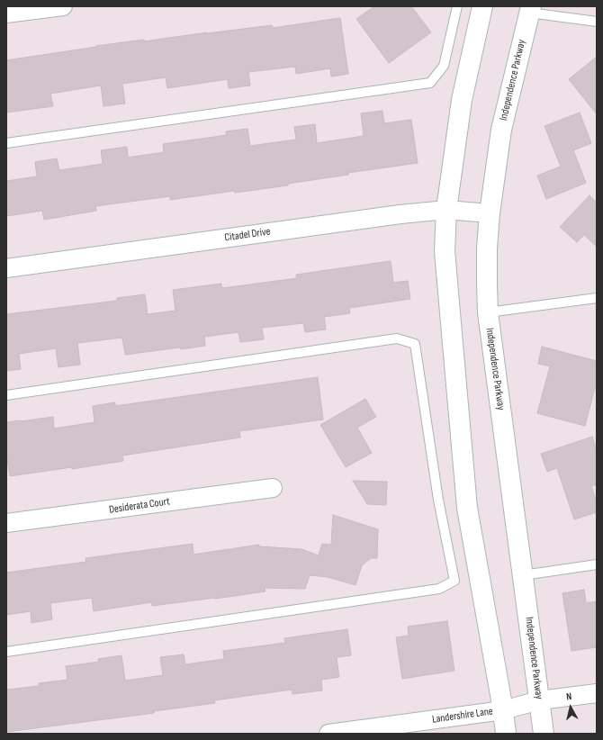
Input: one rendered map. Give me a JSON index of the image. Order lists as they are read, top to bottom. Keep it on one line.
{"streets":{"main road":["Independence Parkway"],"street":["Citadel Drive","Desiderata Court","Landershire Lane"]},"crossings":[["Independence Parkway","Citadel Drive"],["Independence Parkway","Landershire Lane"]],"north":"top"}
